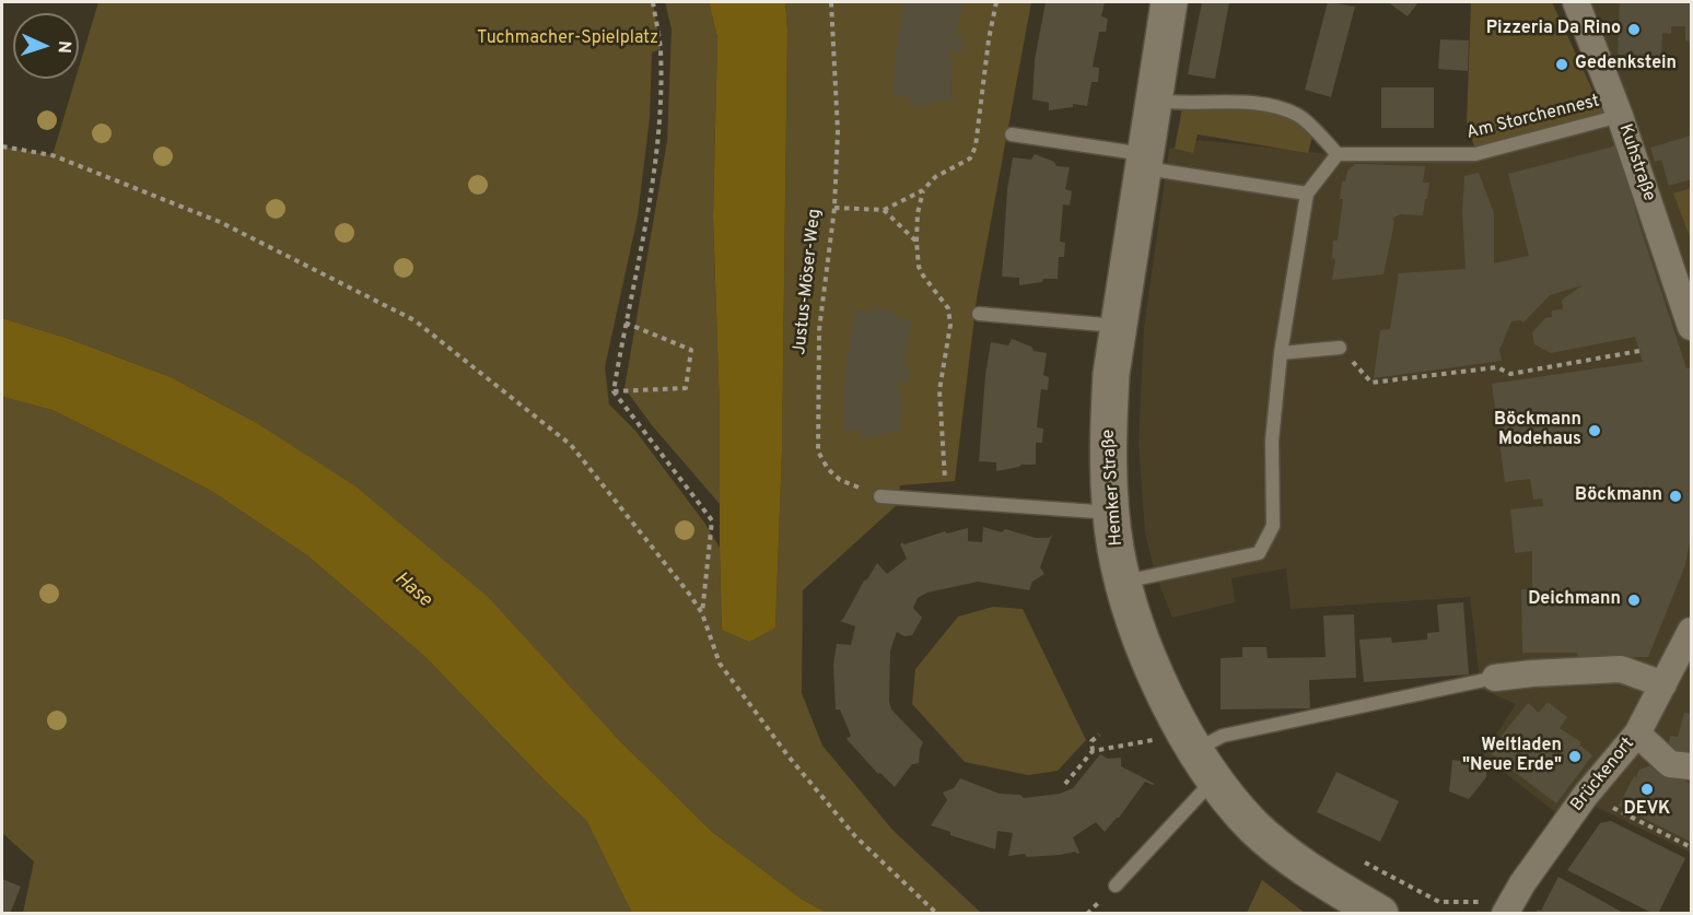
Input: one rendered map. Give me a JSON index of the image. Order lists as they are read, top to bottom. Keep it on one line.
{"streets":{"main road":["Hemker Straße"],"street":["Kuhstraße","Brückenort"],"lane":["Am Storchennest"],"path":["Justus-Möser-Weg"]},"crossings":[["Am Storchennest","Kuhstraße"]],"water":["Hase"],"parks":["Tuchmacher-Spielplatz"],"places":["Pizzeria Da Rino","Gedenkstein","Böckmann Modehaus","Böckmann","Deichmann","Weltladen \"Neue Erde\"","DEVK"],"north":"right"}
